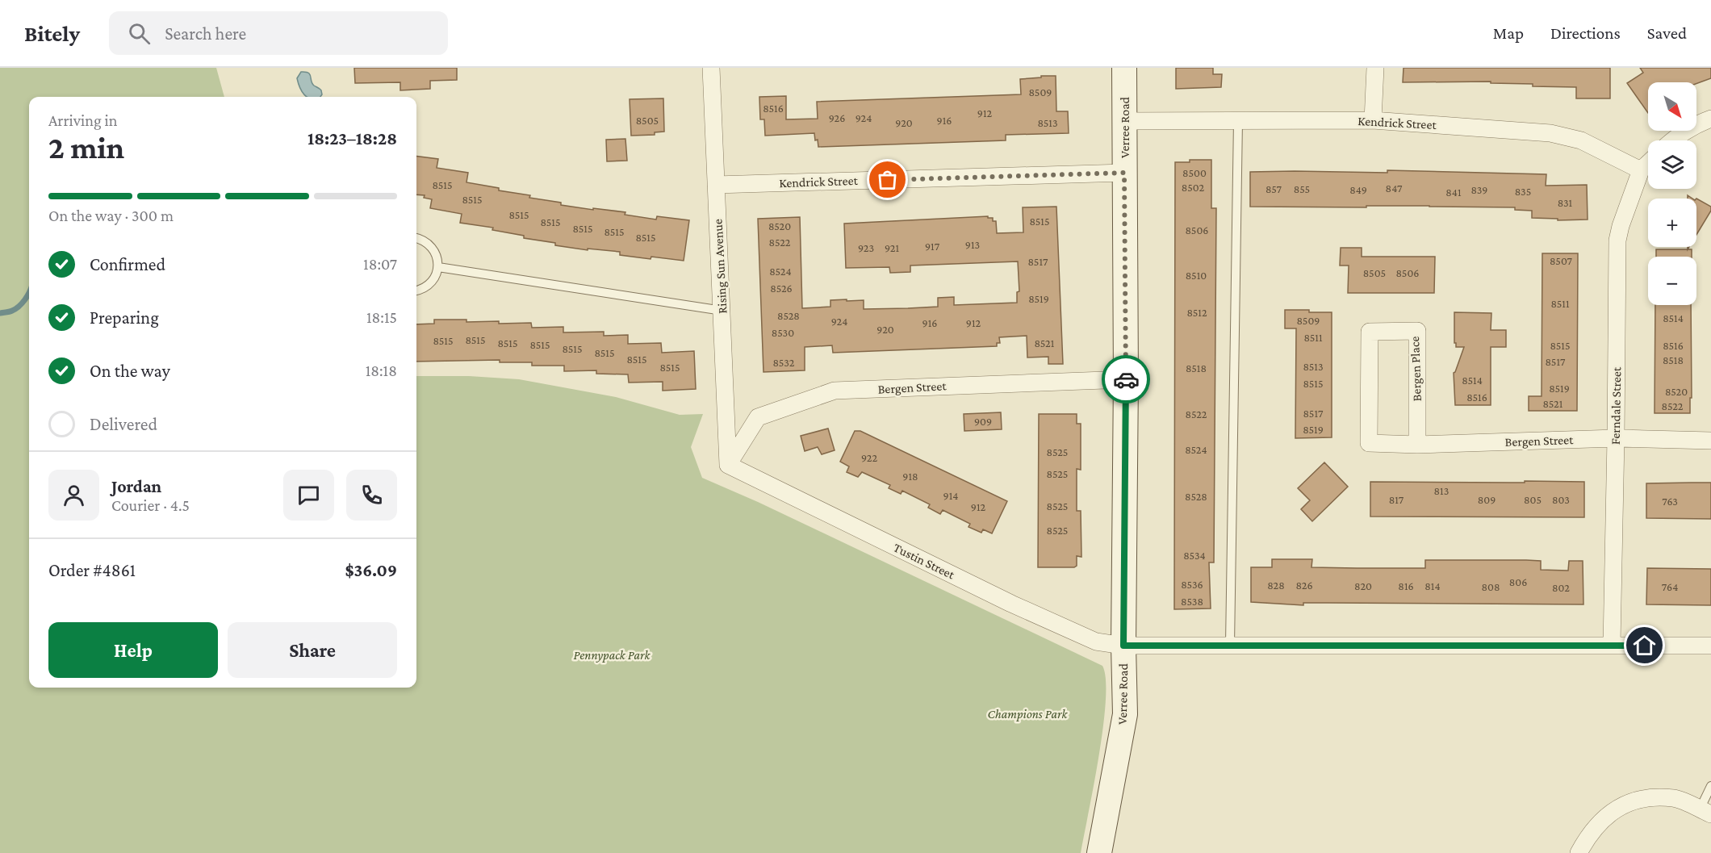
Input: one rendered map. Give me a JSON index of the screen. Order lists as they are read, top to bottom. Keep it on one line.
{"streets":{"main road":["Verree Road"],"street":["Kendrick Street","Rising Sun Avenue","Bergen Place","Bergen Street","Ferndale Street","Tustin Street"]},"crossings":[["Kendrick Street","Verree Road"],["Kendrick Street","Rising Sun Avenue"],["Kendrick Street","Ferndale Street"],["Verree Road","Bergen Street"],["Verree Road","Tustin Street"],["Rising Sun Avenue","Bergen Street"],["Rising Sun Avenue","Tustin Street"],["Bergen Place","Bergen Street"],["Bergen Street","Ferndale Street"],["Bergen Street","Tustin Street"],["Ferndale Street","Tustin Street"]],"parks":["Pennypack Park","Champions Park"],"house_numbers":["8509","8516","912","926","924","8505","916","920","8513","8500","8515","8502","847","857","855","849","839","835","841","8515","831","8515","8515","8515","8520","8515","8506","8515","8515","8522","913","917","923","921","8507","8517","8524","8505","8506","8510","8526","8519","8511","8512","8528","8514","8509","924","916","912","920","8530","8511","8515","8515","8515","8521","8515","8515","8516","8515","8515","8515","8518","8517","8532","8513","8515","8518","8514","8515","8519","8520","8516","8521","8522","8517","8522","909","8519","8524","8525","922","8525","918","813","914","8528","817","809","805","803","763","8525","912","8525","8534","806","8536","828","826","820","816","814","808","764","802","8538"],"north":"bottom right","page":{"header":"Bitely","search":"Search here","nav":["Map","Directions","Saved"],"map_buttons":["+","−"],"heading":["2 min","Arriving in","18:23–18:28"],"panel":["Jordan","Courier · 4.5","Order #4861","$36.09"],"bar":"On the way · 300 m","list":[["Confirmed","18:07"],["Preparing","18:15"],["On the way","18:18"],"Delivered"],"buttons":["Help","Share"]}}
